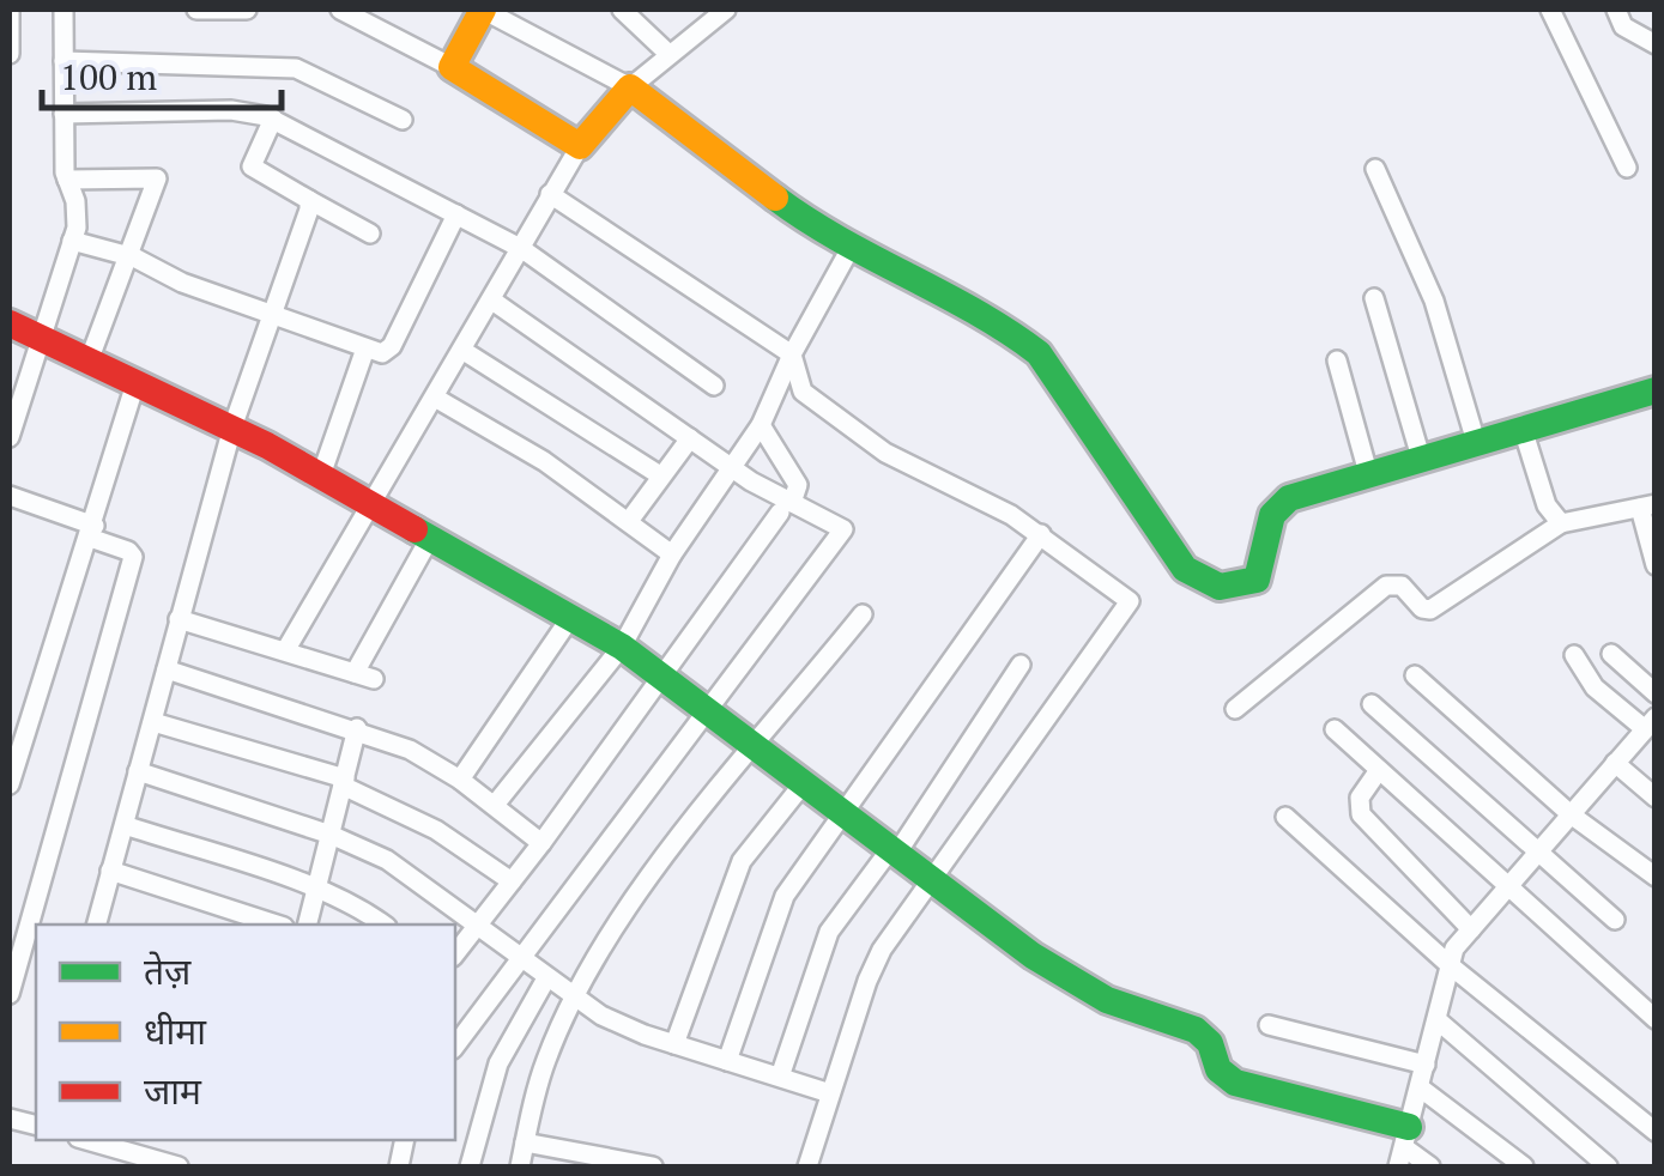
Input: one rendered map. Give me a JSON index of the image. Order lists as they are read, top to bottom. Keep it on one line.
{"legend":["तेज़","धीमा","जाम"],"scale_bar":"100 m"}
